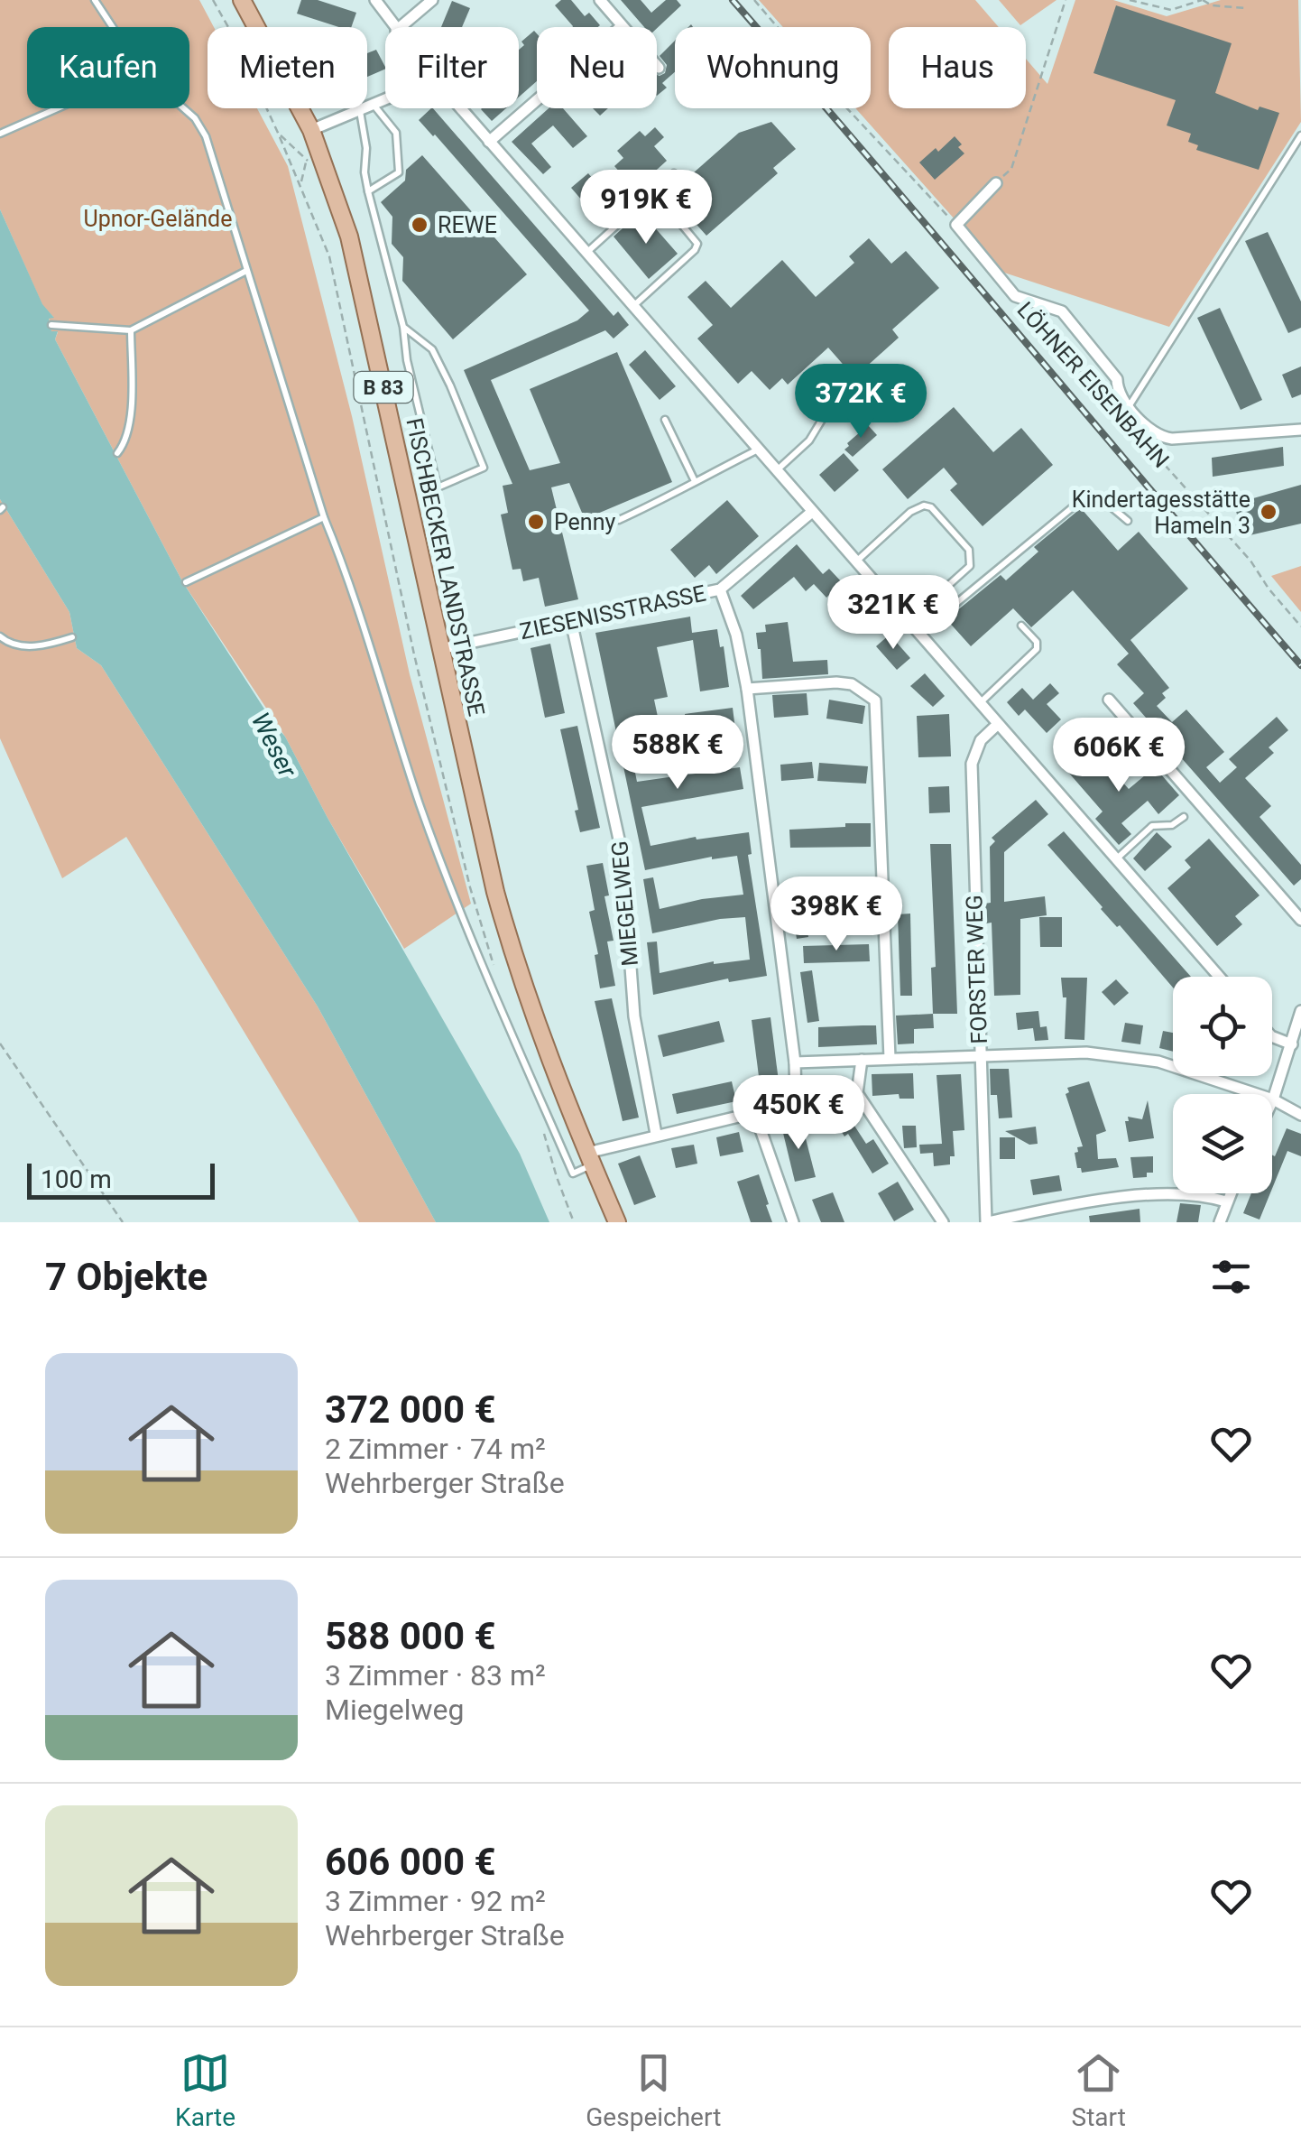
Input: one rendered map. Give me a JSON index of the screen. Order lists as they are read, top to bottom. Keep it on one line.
{"streets":{"main road":["B 83","FISCHBECKER LANDSTRASSE"],"street":["LÖHNER EISENBAHN","ZIESENISSTRASSE","MIEGELWEG","FORSTER WEG"]},"crossings":[["B 83","FISCHBECKER LANDSTRASSE"],["FISCHBECKER LANDSTRASSE","ZIESENISSTRASSE"],["ZIESENISSTRASSE","MIEGELWEG"]],"water":["Weser"],"parks":["Upnor-Gelände"],"places":["REWE","Kindertagesstätte Hameln 3","Penny"],"scale_bar":"100 m","page":{"chip":["Kaufen","Mieten","Filter","Neu","Wohnung","Haus"],"price":["919K €","372K €","321K €","588K €","606K €","398K €","450K €"],"scale":"100 m","heading":"7 Objekte","list":[{"name":"372 000 €","note":"2 Zimmer · 74 m² · Wehrberger Straße"},{"name":"588 000 €","note":"3 Zimmer · 83 m² · Miegelweg"},{"name":"606 000 €","note":"3 Zimmer · 92 m² · Wehrberger Straße"}],"tabs":["Karte","Gespeichert","Start"]}}
